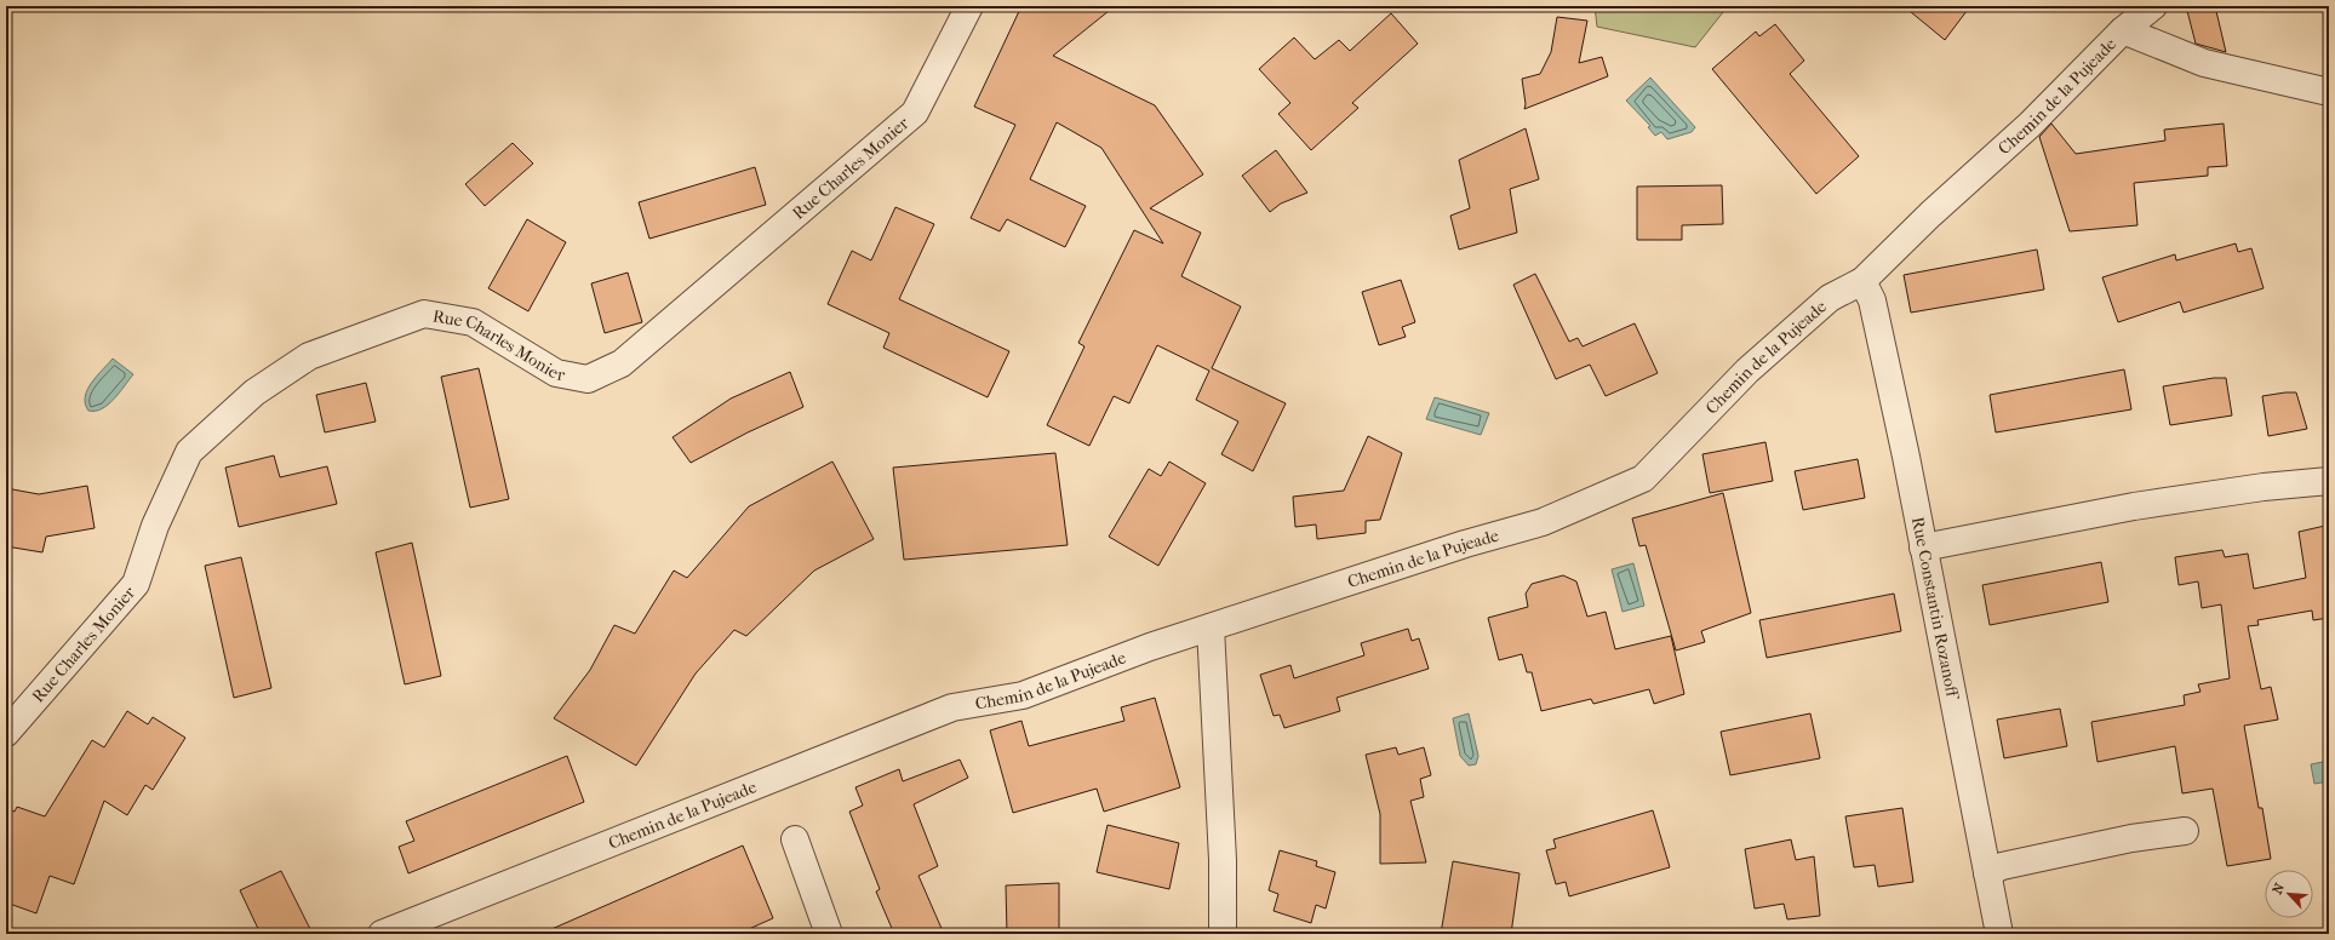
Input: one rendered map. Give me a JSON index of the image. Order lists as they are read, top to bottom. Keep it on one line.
{"streets":{"street":["Chemin de la Pujeade","Rue Charles Monier","Rue Constantin Rozanoff"]},"crossings":[["Chemin de la Pujeade","Rue Constantin Rozanoff"]],"north":"top left"}
